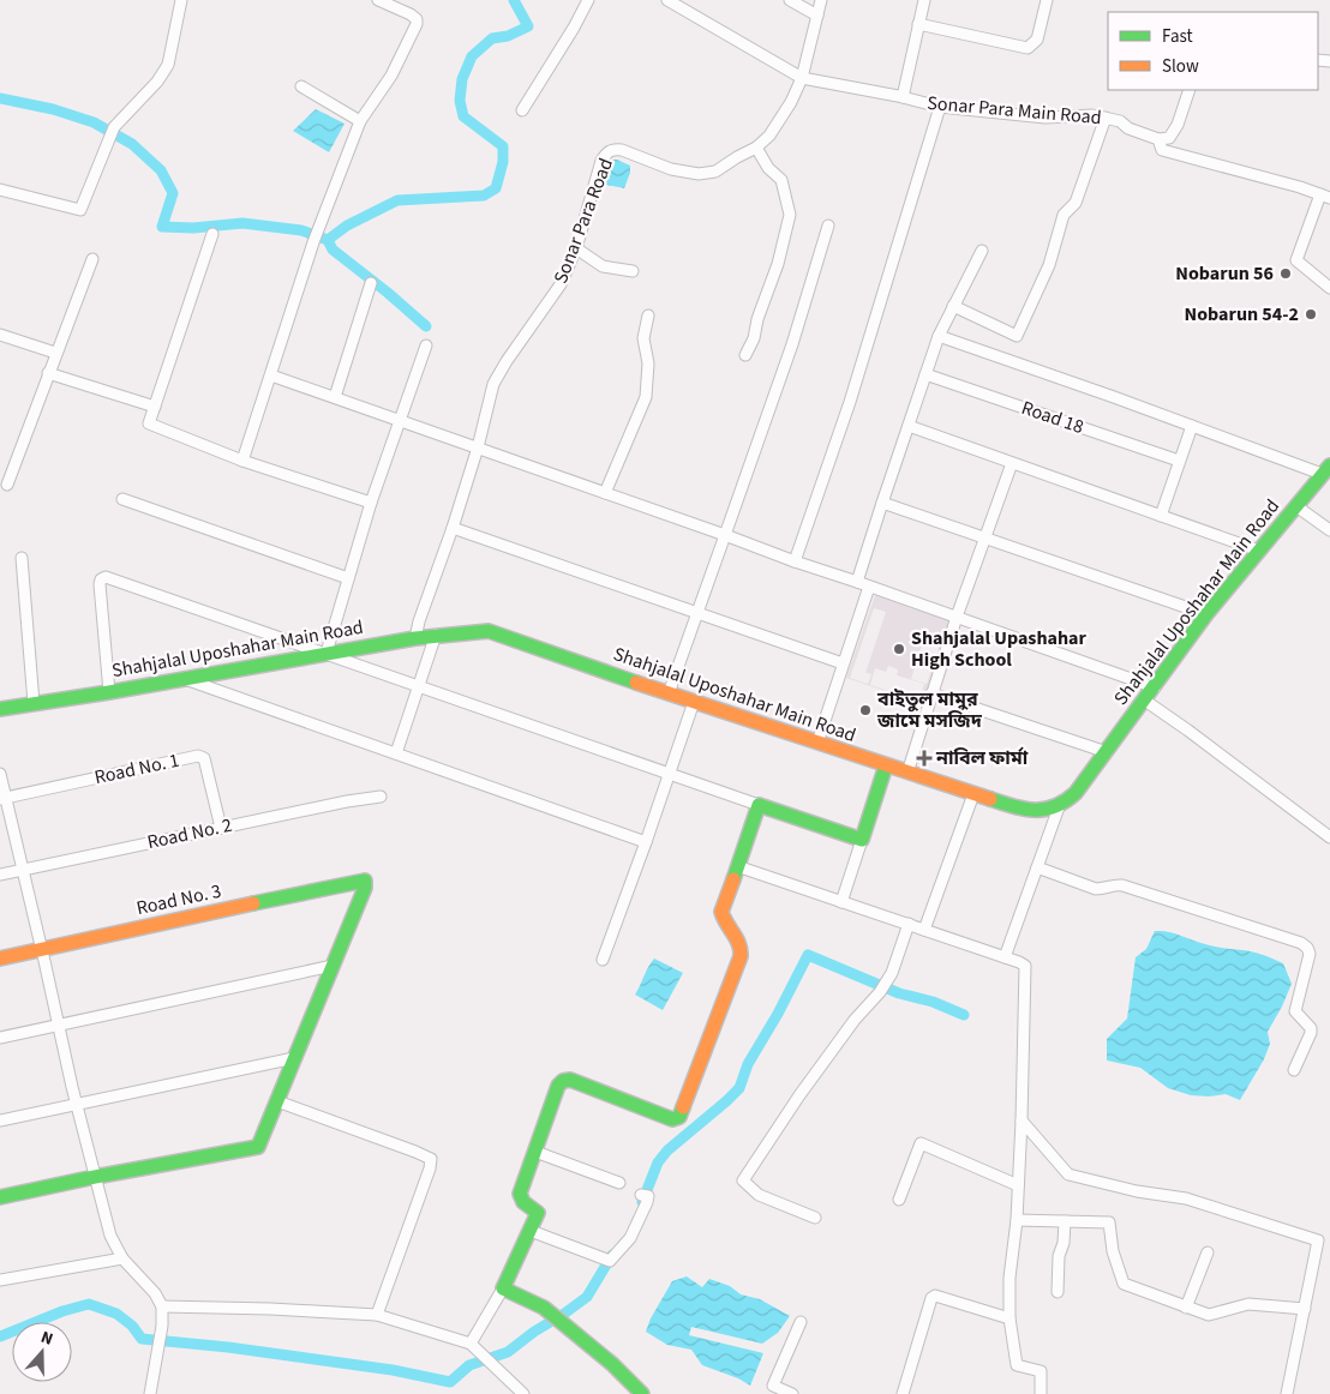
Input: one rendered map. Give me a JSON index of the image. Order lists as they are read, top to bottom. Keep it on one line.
{"streets":{"street":["Sonar Para Main Road","Sonar Para Road","Road 18","Shahjalal Uposhahar Main Road","Road No. 1","Road No. 2","Road No. 3"]},"crossings":[["Sonar Para Main Road","Sonar Para Road"],["Sonar Para Road","Shahjalal Uposhahar Main Road"],["Road No. 1","Road No. 2"]],"places":{"other":["Nobarun 56","Nobarun 54-2","Shahjalal Upashahar High School","বাইতুল মামুর জামে মসজিদ"],"health":["নাবিল ফার্মা"]},"legend":["Fast","Slow"],"north":"top"}
